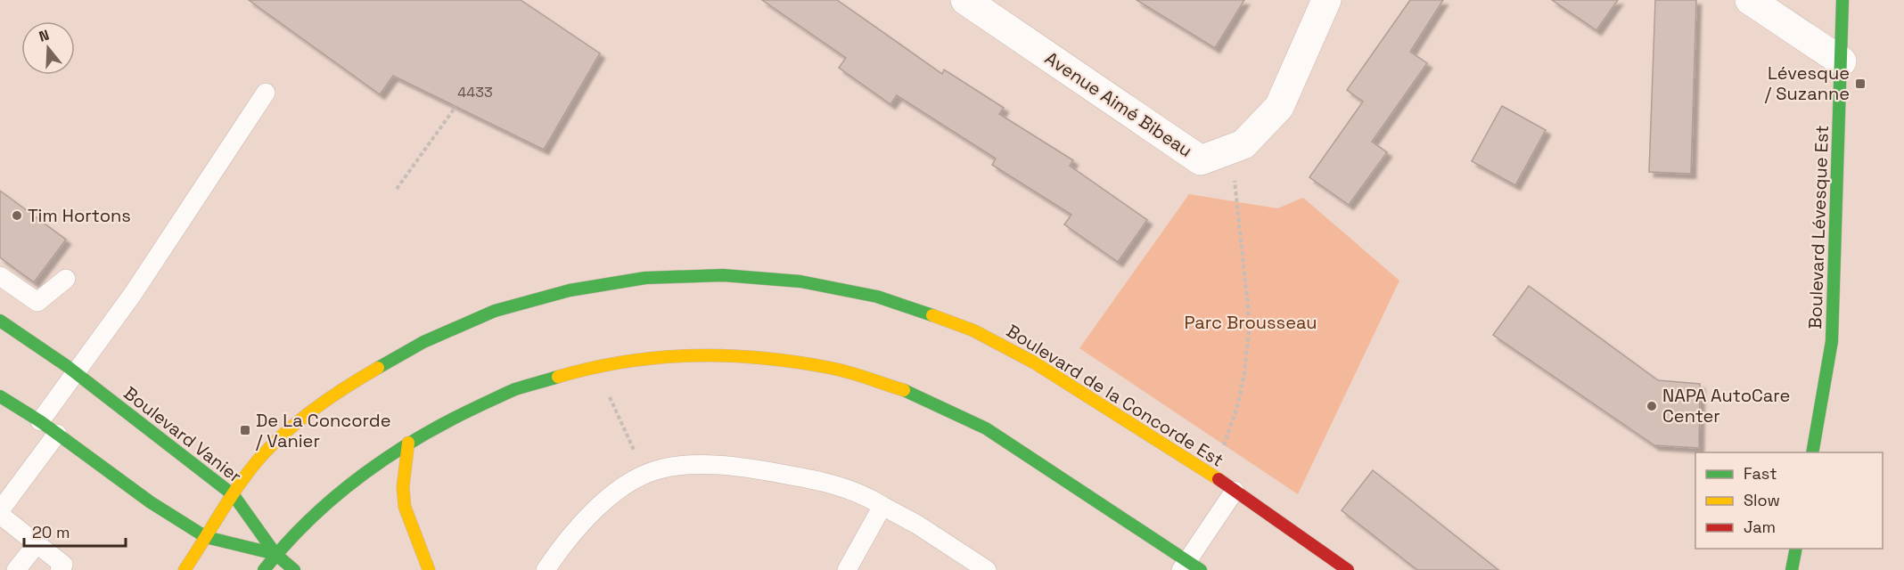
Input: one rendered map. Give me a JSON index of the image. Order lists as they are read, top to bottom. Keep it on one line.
{"streets":{"main road":["Boulevard Lévesque Est","Boulevard de la Concorde Est","Boulevard Vanier"],"street":["Avenue Aimé Bibeau"]},"crossings":[["Boulevard de la Concorde Est","Boulevard Vanier"]],"parks":["Parc Brousseau"],"places":{"transit":["Lévesque / Suzanne","De La Concorde / Vanier"],"other":["Tim Hortons","NAPA AutoCare Center"]},"house_numbers":["4433"],"legend":["Fast","Slow","Jam"],"scale_bar":"20 m","north":"top"}
